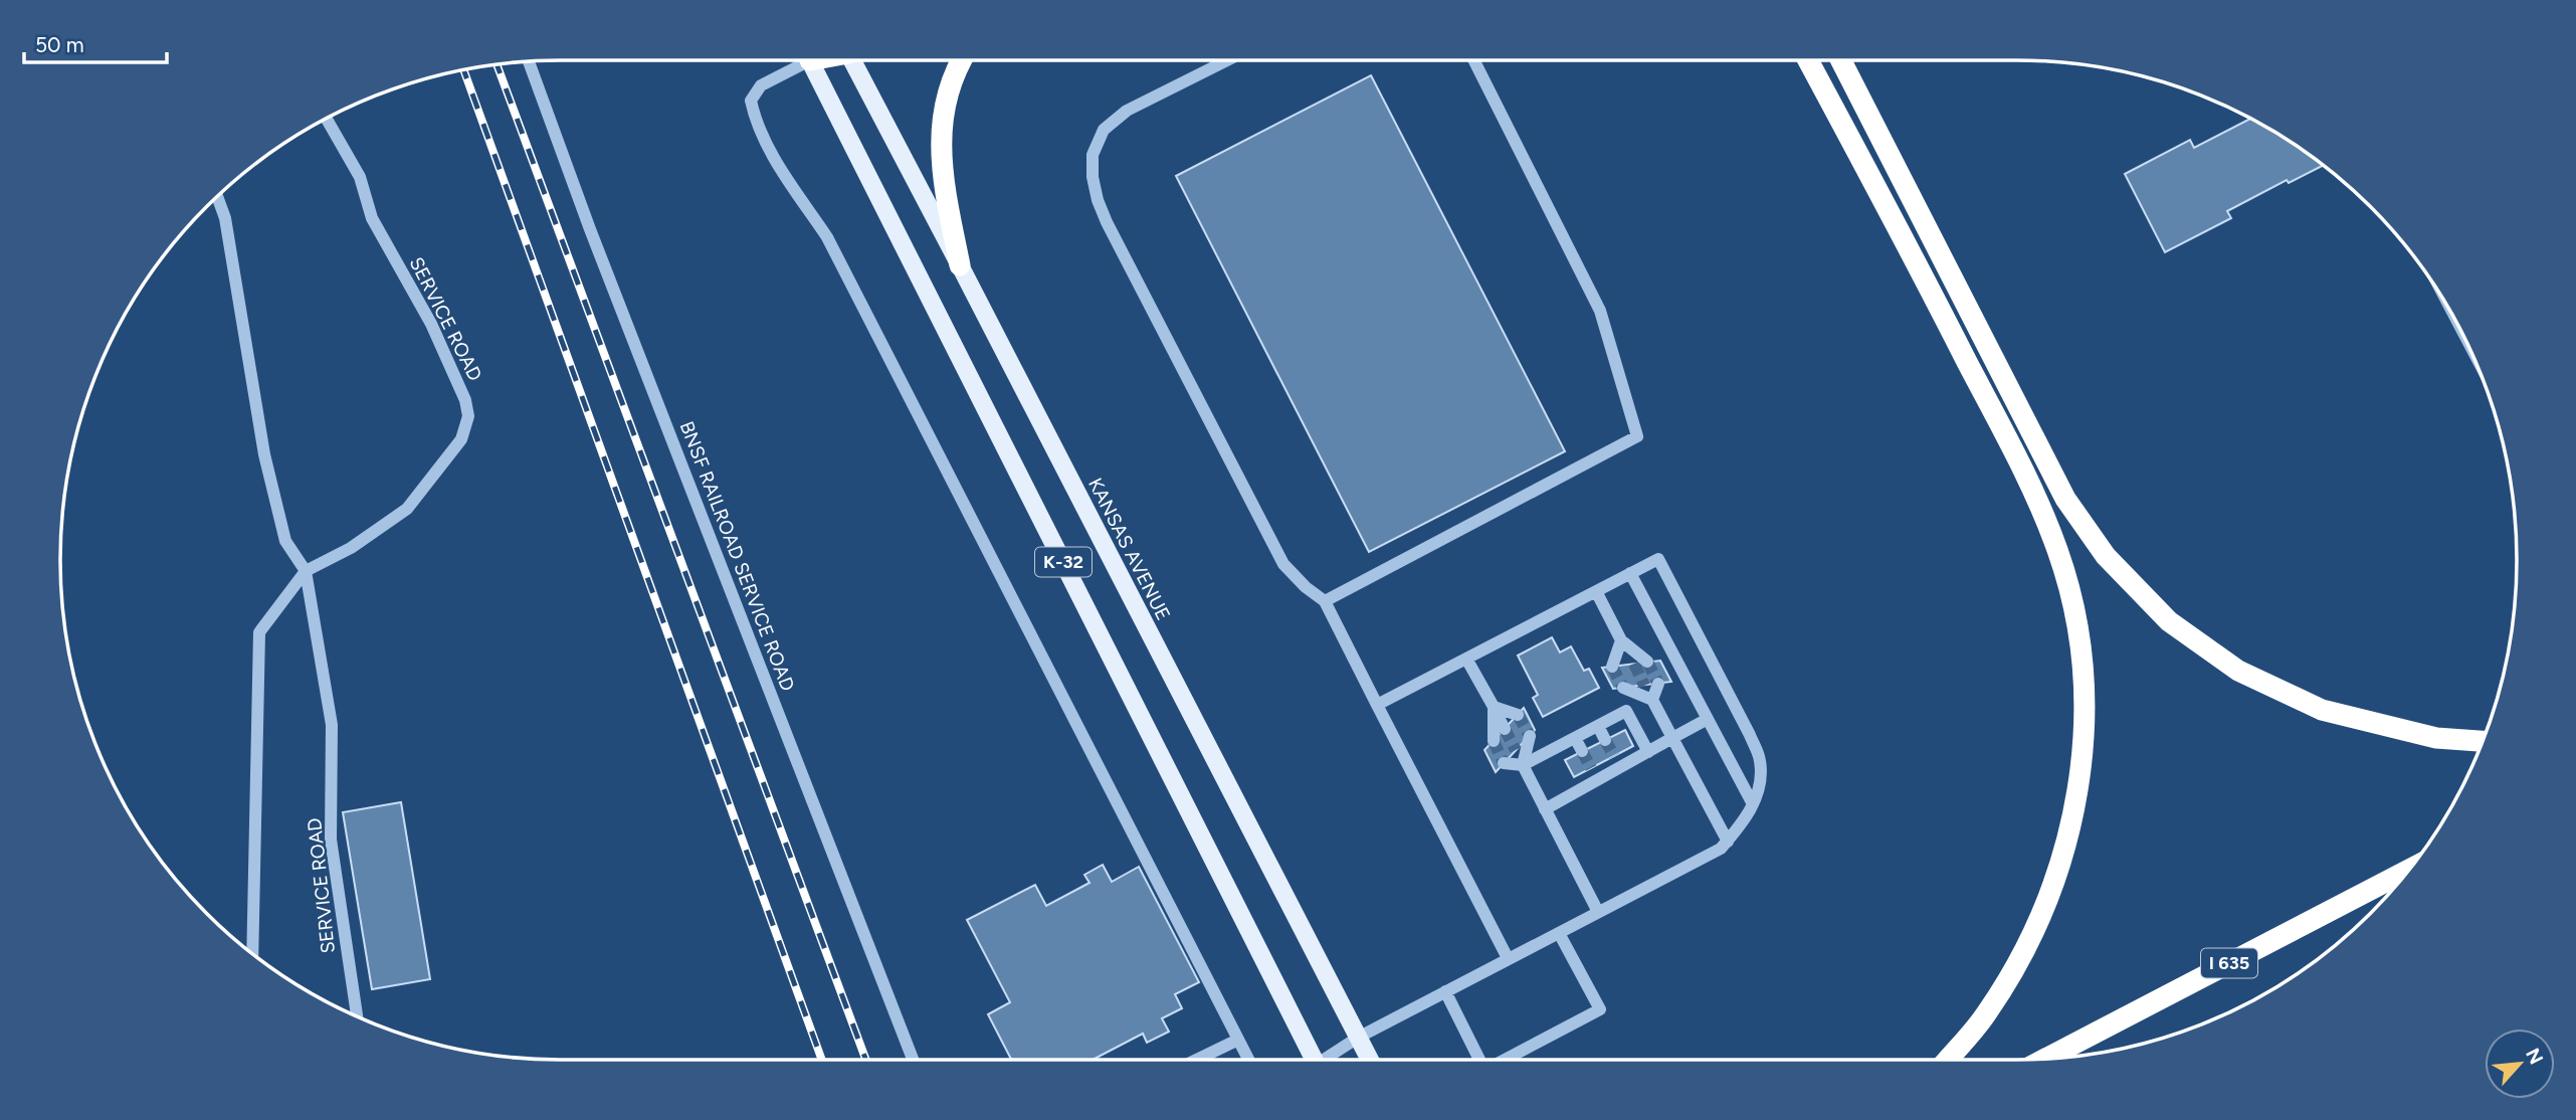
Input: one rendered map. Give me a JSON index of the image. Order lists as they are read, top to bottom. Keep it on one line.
{"streets":{"highway":["I 635"],"main road":["KANSAS AVENUE","K-32"],"street":["SERVICE ROAD","BNSF RAILROAD SERVICE ROAD"]},"scale_bar":"50 m","north":"top right"}
